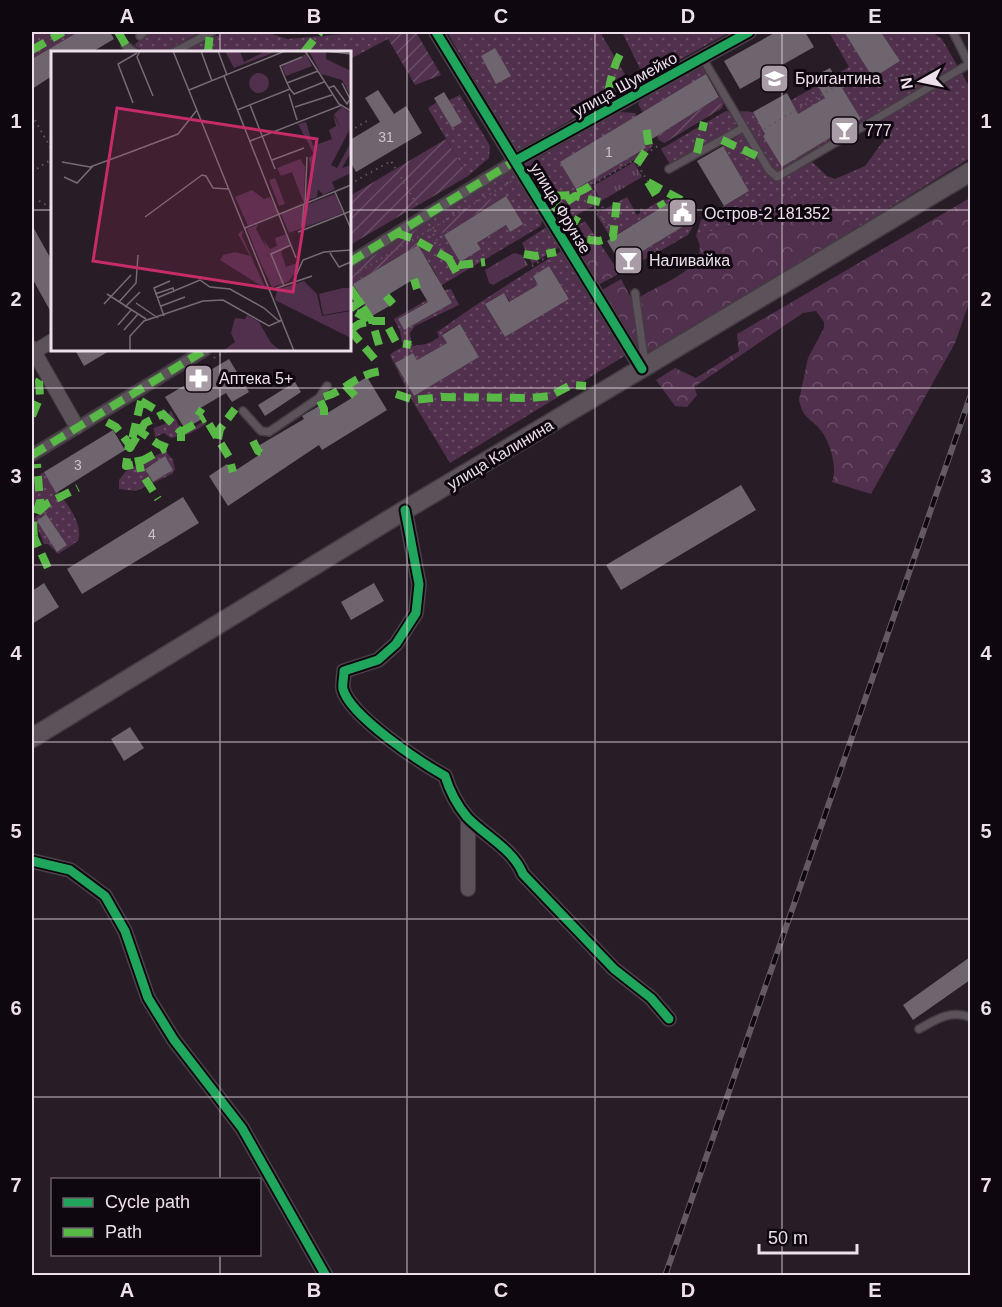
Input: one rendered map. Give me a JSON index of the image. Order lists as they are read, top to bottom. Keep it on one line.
{"streets":{"main road":["улица Калинина"],"street":["улица Шумейко","улица Фрунзе"]},"crossings":[["улица Шумейко","улица Фрунзе"],["улица Фрунзе","улица Калинина"]],"places":{"school or university":["Бригантина"],"bar":["777","Наливайка"],"public building":["Остров-2 181352"],"pharmacy":["Аптека 5+"]},"house_numbers":["31","1","3","4"],"legend":["Cycle path","Path"],"scale_bar":"50 m","north":"left","grid":{"columns":["A","B","C","D","E"],"rows":["1","2","3","4","5","6","7"]}}
